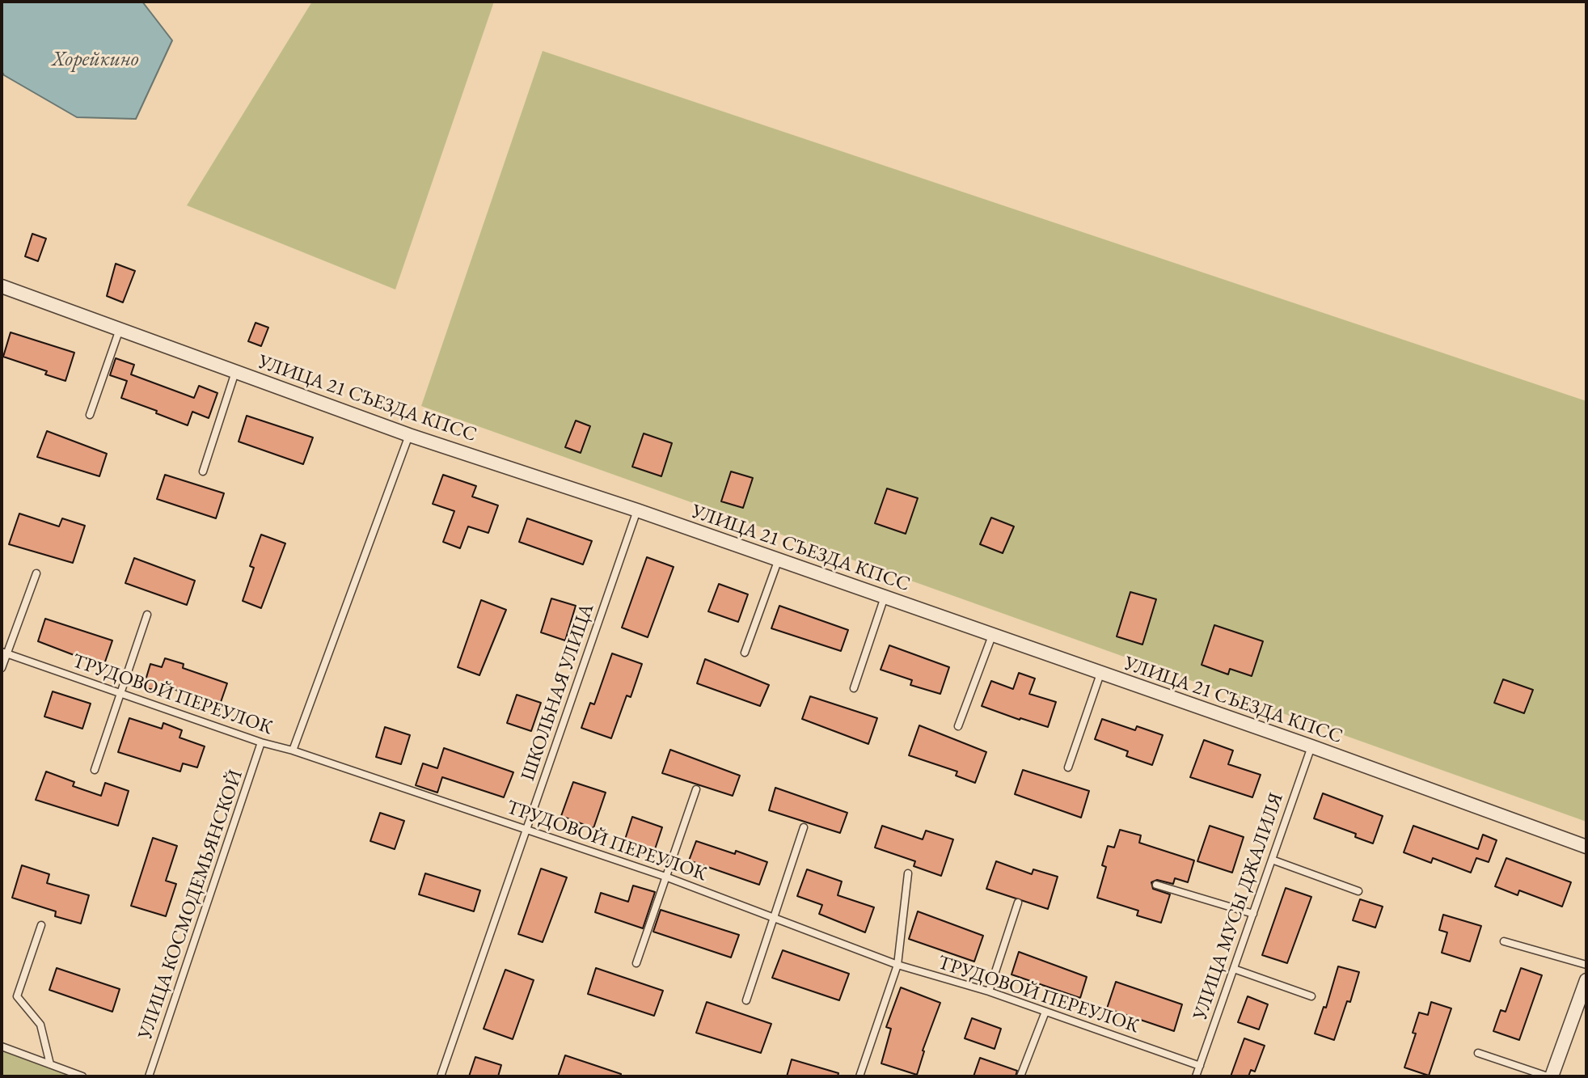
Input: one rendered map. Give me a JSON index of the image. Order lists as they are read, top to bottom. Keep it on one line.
{"streets":{"street":["УЛИЦА 21 СЪЕЗДА КПСС"],"lane":["ШКОЛЬНАЯ УЛИЦА","ТРУДОВОЙ ПЕРЕУЛОК","УЛИЦА КОСМОДЕМЬЯНСКОЙ","УЛИЦА МУСЫ ДЖАЛИЛЯ"]},"crossings":[["УЛИЦА 21 СЪЕЗДА КПСС","ШКОЛЬНАЯ УЛИЦА"],["УЛИЦА 21 СЪЕЗДА КПСС","УЛИЦА МУСЫ ДЖАЛИЛЯ"],["ШКОЛЬНАЯ УЛИЦА","ТРУДОВОЙ ПЕРЕУЛОК"],["ТРУДОВОЙ ПЕРЕУЛОК","УЛИЦА КОСМОДЕМЬЯНСКОЙ"],["ТРУДОВОЙ ПЕРЕУЛОК","УЛИЦА МУСЫ ДЖАЛИЛЯ"]],"water":["Хорейкино"]}
